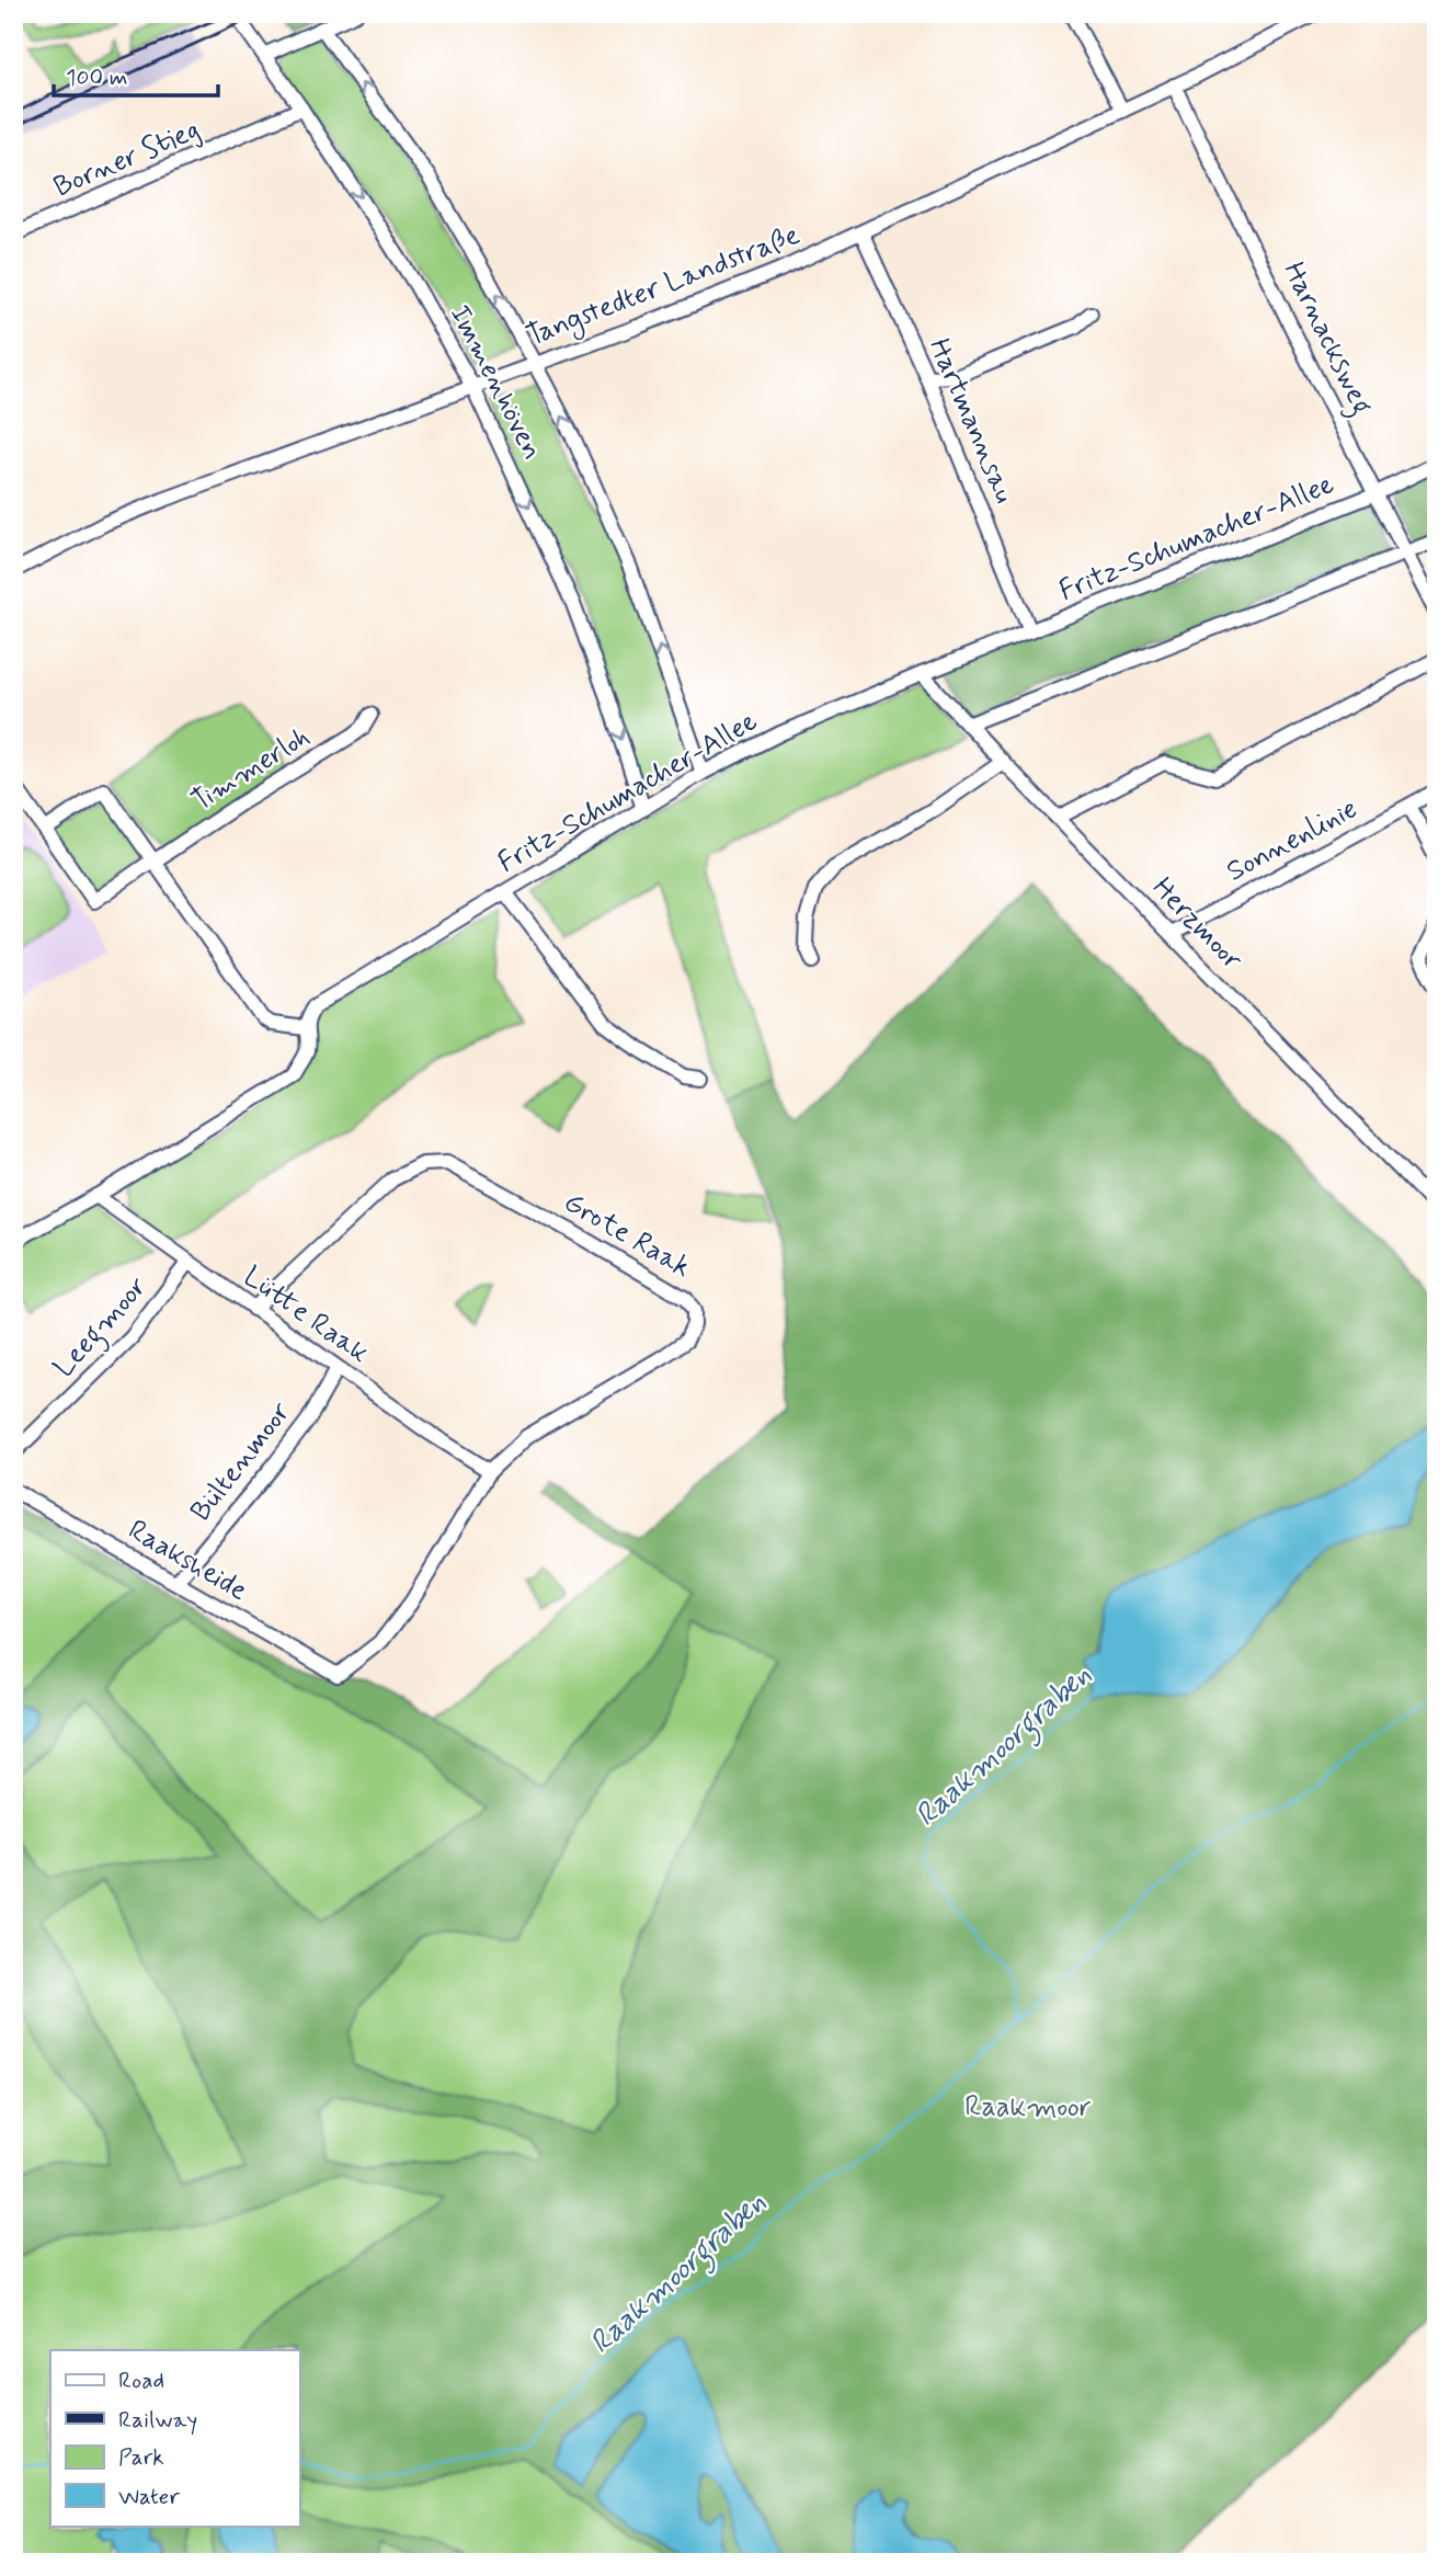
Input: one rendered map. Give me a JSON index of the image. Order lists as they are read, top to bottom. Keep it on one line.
{"streets":{"street":["Borner Stieg","Tangstedter Landstraße","Harnacksweg","Immenhöven","Hartmannsau","Fritz-Schumacher-Allee","Timmerloh","Sonnenlinie","Herzmoor","Grote Raak","Lütte Raak","Leegmoor","Bültenmoor","Raaksheide"]},"crossings":[["Borner Stieg","Immenhöven"],["Tangstedter Landstraße","Harnacksweg"],["Tangstedter Landstraße","Immenhöven"],["Tangstedter Landstraße","Hartmannsau"],["Harnacksweg","Fritz-Schumacher-Allee"],["Immenhöven","Fritz-Schumacher-Allee"],["Hartmannsau","Fritz-Schumacher-Allee"],["Fritz-Schumacher-Allee","Herzmoor"],["Fritz-Schumacher-Allee","Lütte Raak"],["Sonnenlinie","Herzmoor"],["Grote Raak","Lütte Raak"],["Grote Raak","Raaksheide"],["Lütte Raak","Leegmoor"],["Lütte Raak","Bültenmoor"],["Bültenmoor","Raaksheide"]],"water":["Raakmoorgraben"],"parks":["Raakmoor"],"legend":["Road","Railway","Park","Water"],"scale_bar":"100 m"}
